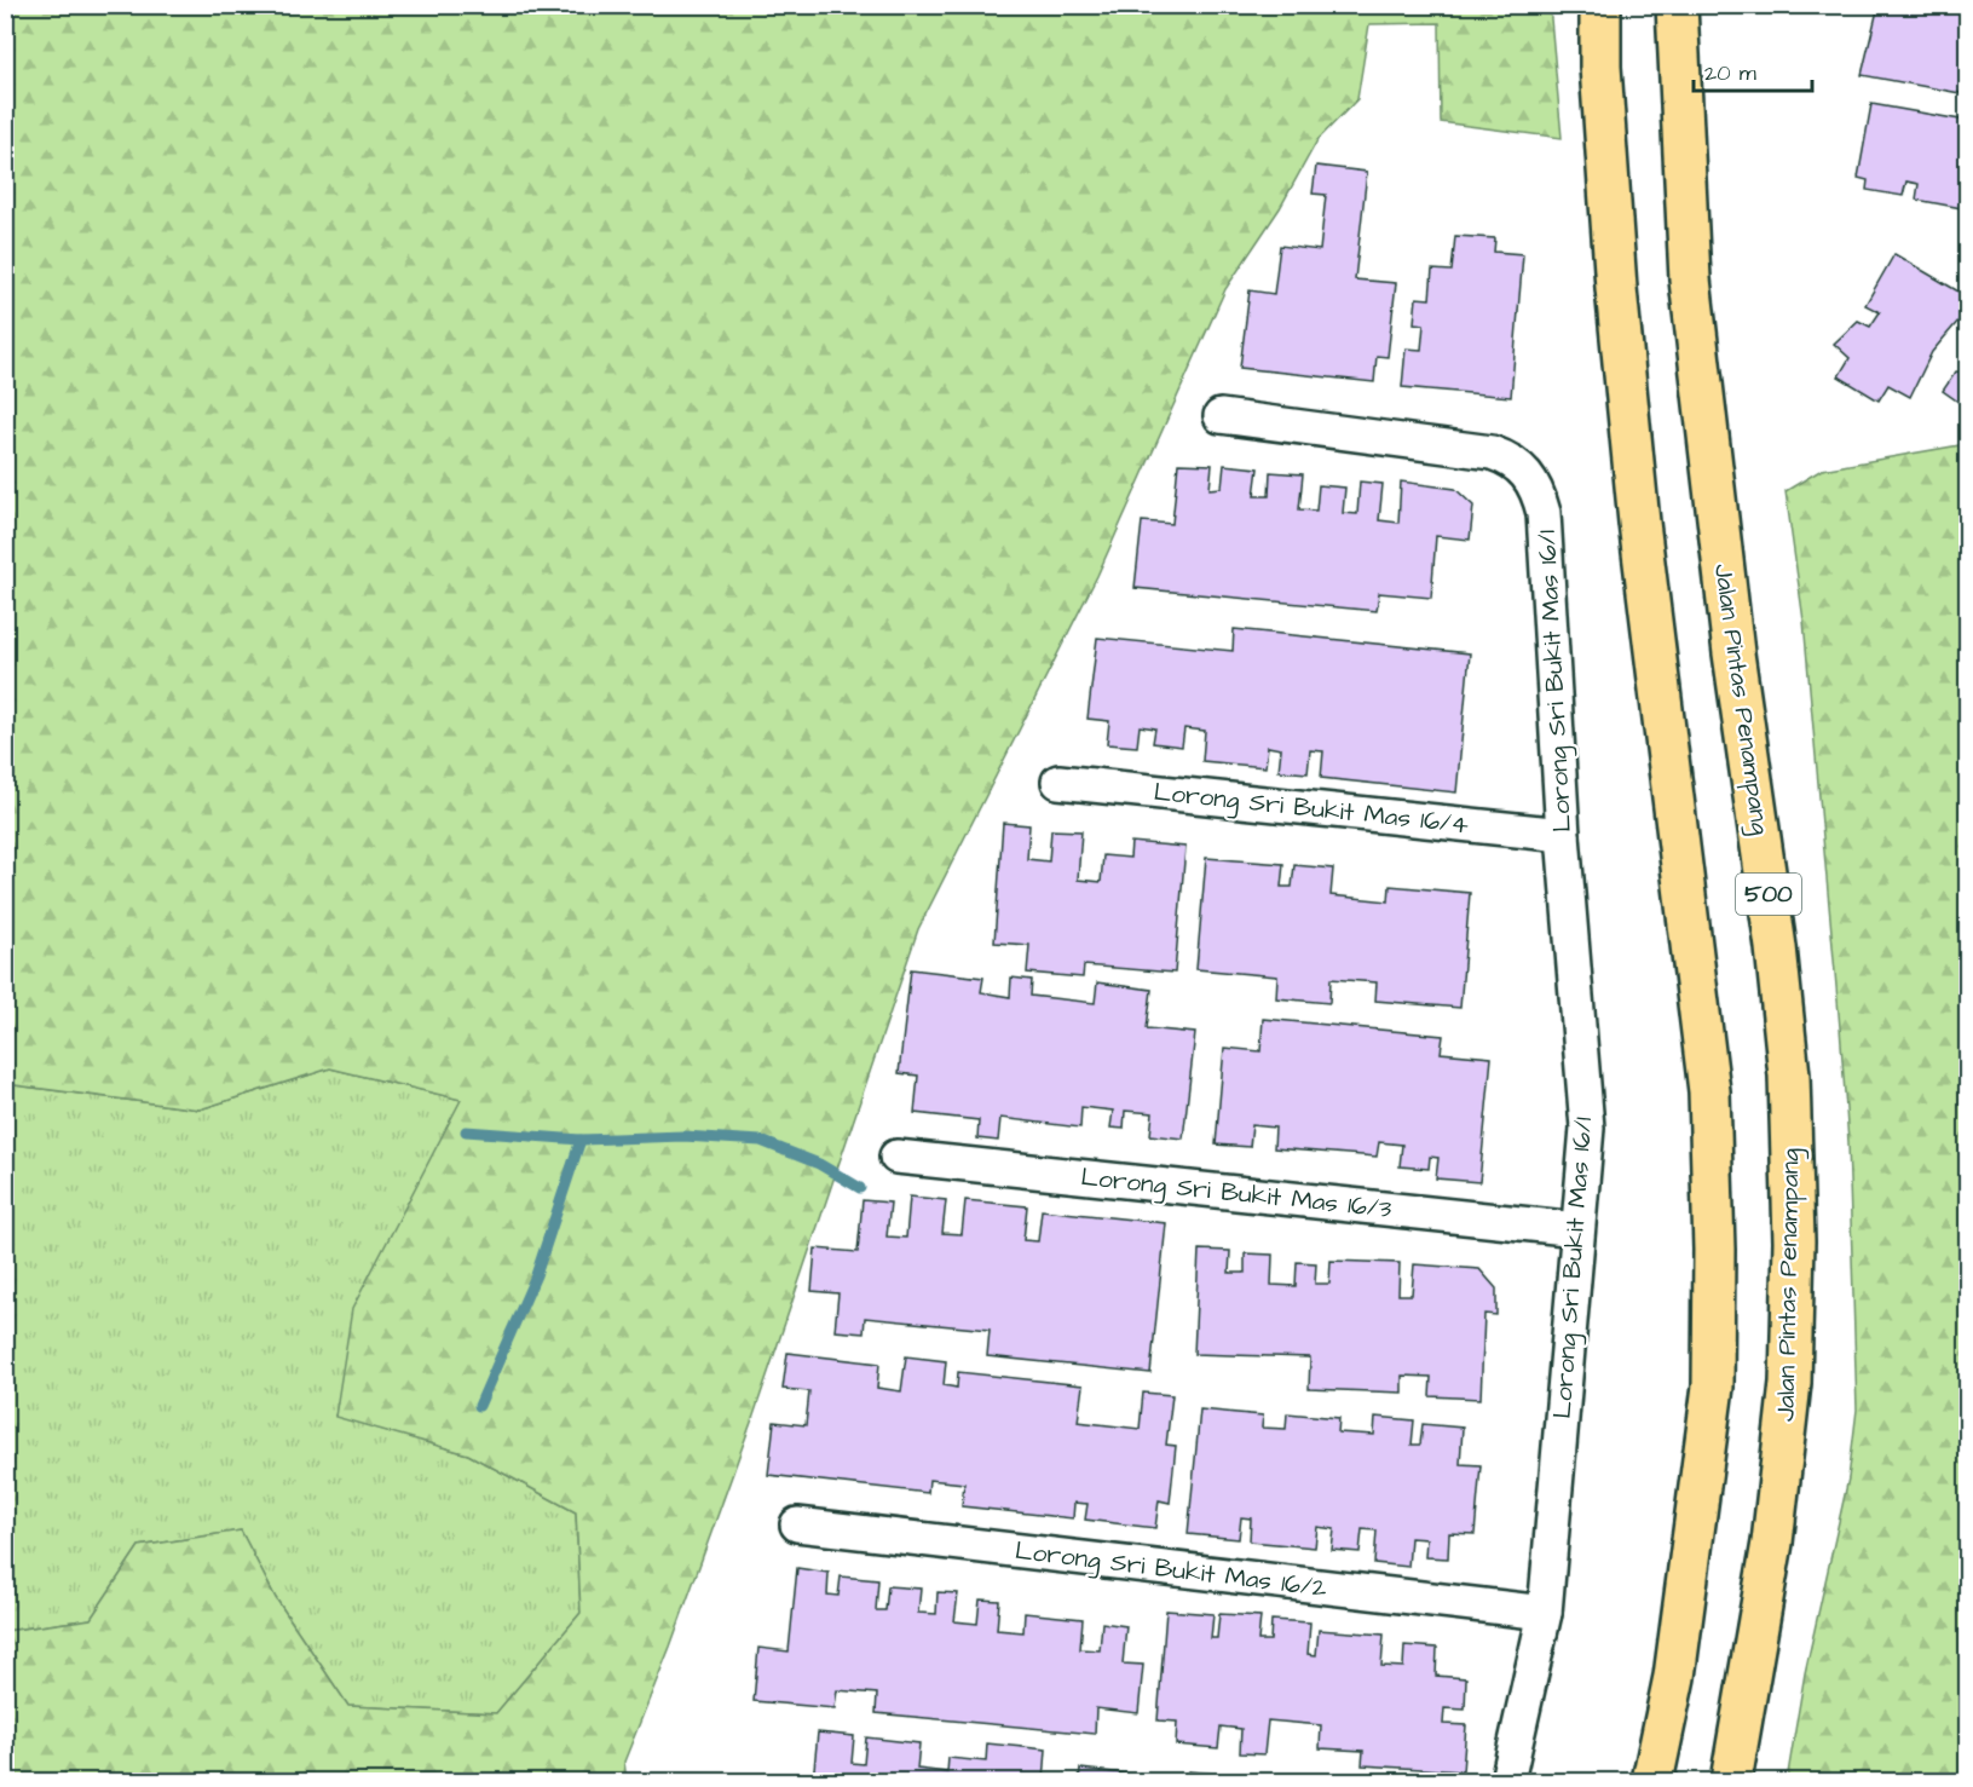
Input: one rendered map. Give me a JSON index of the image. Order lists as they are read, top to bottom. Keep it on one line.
{"streets":{"main road":["Jalan Pintas Penampang","500"],"street":["Lorong Sri Bukit Mas 16/1","Lorong Sri Bukit Mas 16/4","Lorong Sri Bukit Mas 16/3","Lorong Sri Bukit Mas 16/2"]},"crossings":[["Lorong Sri Bukit Mas 16/1","Lorong Sri Bukit Mas 16/4"],["Lorong Sri Bukit Mas 16/1","Lorong Sri Bukit Mas 16/3"],["Lorong Sri Bukit Mas 16/1","Lorong Sri Bukit Mas 16/2"]],"scale_bar":"20 m"}
